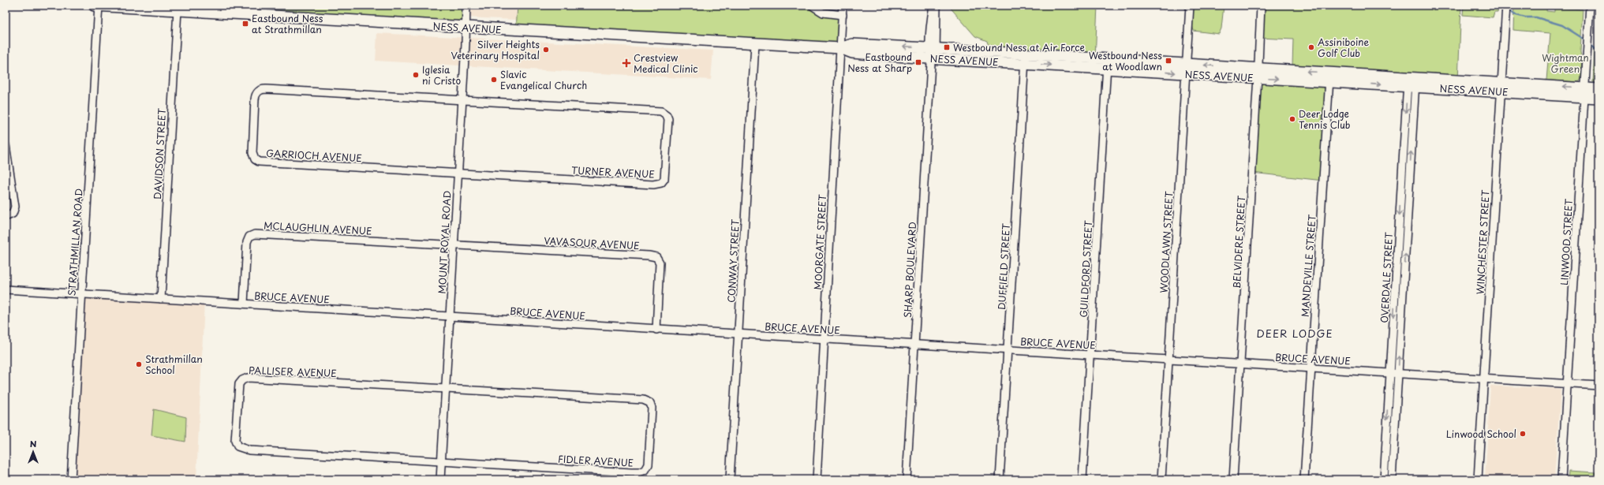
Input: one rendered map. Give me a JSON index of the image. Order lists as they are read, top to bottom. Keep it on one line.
{"streets":{"main road":["NESS AVENUE"],"street":["DAVIDSON STREET","GARRIOCH AVENUE","TURNER AVENUE","MCLAUGHLIN AVENUE","STRATHMILLAN ROAD","MOUNT ROYAL ROAD","MOORGATE STREET","WOODLAWN STREET","BELVIDERE STREET","WINCHESTER STREET","LINWOOD STREET","VAVASOUR AVENUE","CONWAY STREET","MANDEVILLE STREET","DUFFIELD STREET","GUILDFORD STREET","SHARP BOULEVARD","OVERDALE STREET","BRUCE AVENUE","PALLISER AVENUE","FIDLER AVENUE"]},"crossings":[["NESS AVENUE","DAVIDSON STREET"],["NESS AVENUE","STRATHMILLAN ROAD"],["NESS AVENUE","MOUNT ROYAL ROAD"],["NESS AVENUE","MOORGATE STREET"],["NESS AVENUE","WOODLAWN STREET"],["NESS AVENUE","BELVIDERE STREET"],["NESS AVENUE","WINCHESTER STREET"],["NESS AVENUE","LINWOOD STREET"],["NESS AVENUE","CONWAY STREET"],["NESS AVENUE","MANDEVILLE STREET"],["NESS AVENUE","DUFFIELD STREET"],["NESS AVENUE","GUILDFORD STREET"],["NESS AVENUE","SHARP BOULEVARD"],["NESS AVENUE","OVERDALE STREET"],["DAVIDSON STREET","BRUCE AVENUE"],["GARRIOCH AVENUE","TURNER AVENUE"],["GARRIOCH AVENUE","MOUNT ROYAL ROAD"],["TURNER AVENUE","MOUNT ROYAL ROAD"],["MCLAUGHLIN AVENUE","MOUNT ROYAL ROAD"],["MCLAUGHLIN AVENUE","VAVASOUR AVENUE"],["MCLAUGHLIN AVENUE","BRUCE AVENUE"],["STRATHMILLAN ROAD","BRUCE AVENUE"],["MOUNT ROYAL ROAD","VAVASOUR AVENUE"],["MOUNT ROYAL ROAD","BRUCE AVENUE"],["MOUNT ROYAL ROAD","PALLISER AVENUE"],["MOUNT ROYAL ROAD","FIDLER AVENUE"],["MOORGATE STREET","BRUCE AVENUE"],["WOODLAWN STREET","BRUCE AVENUE"],["BELVIDERE STREET","BRUCE AVENUE"],["WINCHESTER STREET","BRUCE AVENUE"],["LINWOOD STREET","BRUCE AVENUE"],["VAVASOUR AVENUE","BRUCE AVENUE"],["CONWAY STREET","BRUCE AVENUE"],["MANDEVILLE STREET","BRUCE AVENUE"],["DUFFIELD STREET","BRUCE AVENUE"],["GUILDFORD STREET","BRUCE AVENUE"],["SHARP BOULEVARD","BRUCE AVENUE"],["OVERDALE STREET","BRUCE AVENUE"],["PALLISER AVENUE","FIDLER AVENUE"]],"districts":["DEER LODGE"],"parks":["Wightman Green"],"places":{"transit":["Eastbound Ness at Strathmillan","Westbound Ness at Air Force","Westbound Ness at Woodlawn","Eastbound Ness at Sharp"],"other":["Assiniboine Golf Club","Silver Heights Veterinary Hospital","Iglesia ni Cristo","Slavic Evangelical Church","Deer Lodge Tennis Club","Strathmillan School","Linwood School"],"health":["Crestview Medical Clinic"]},"north":"top"}
